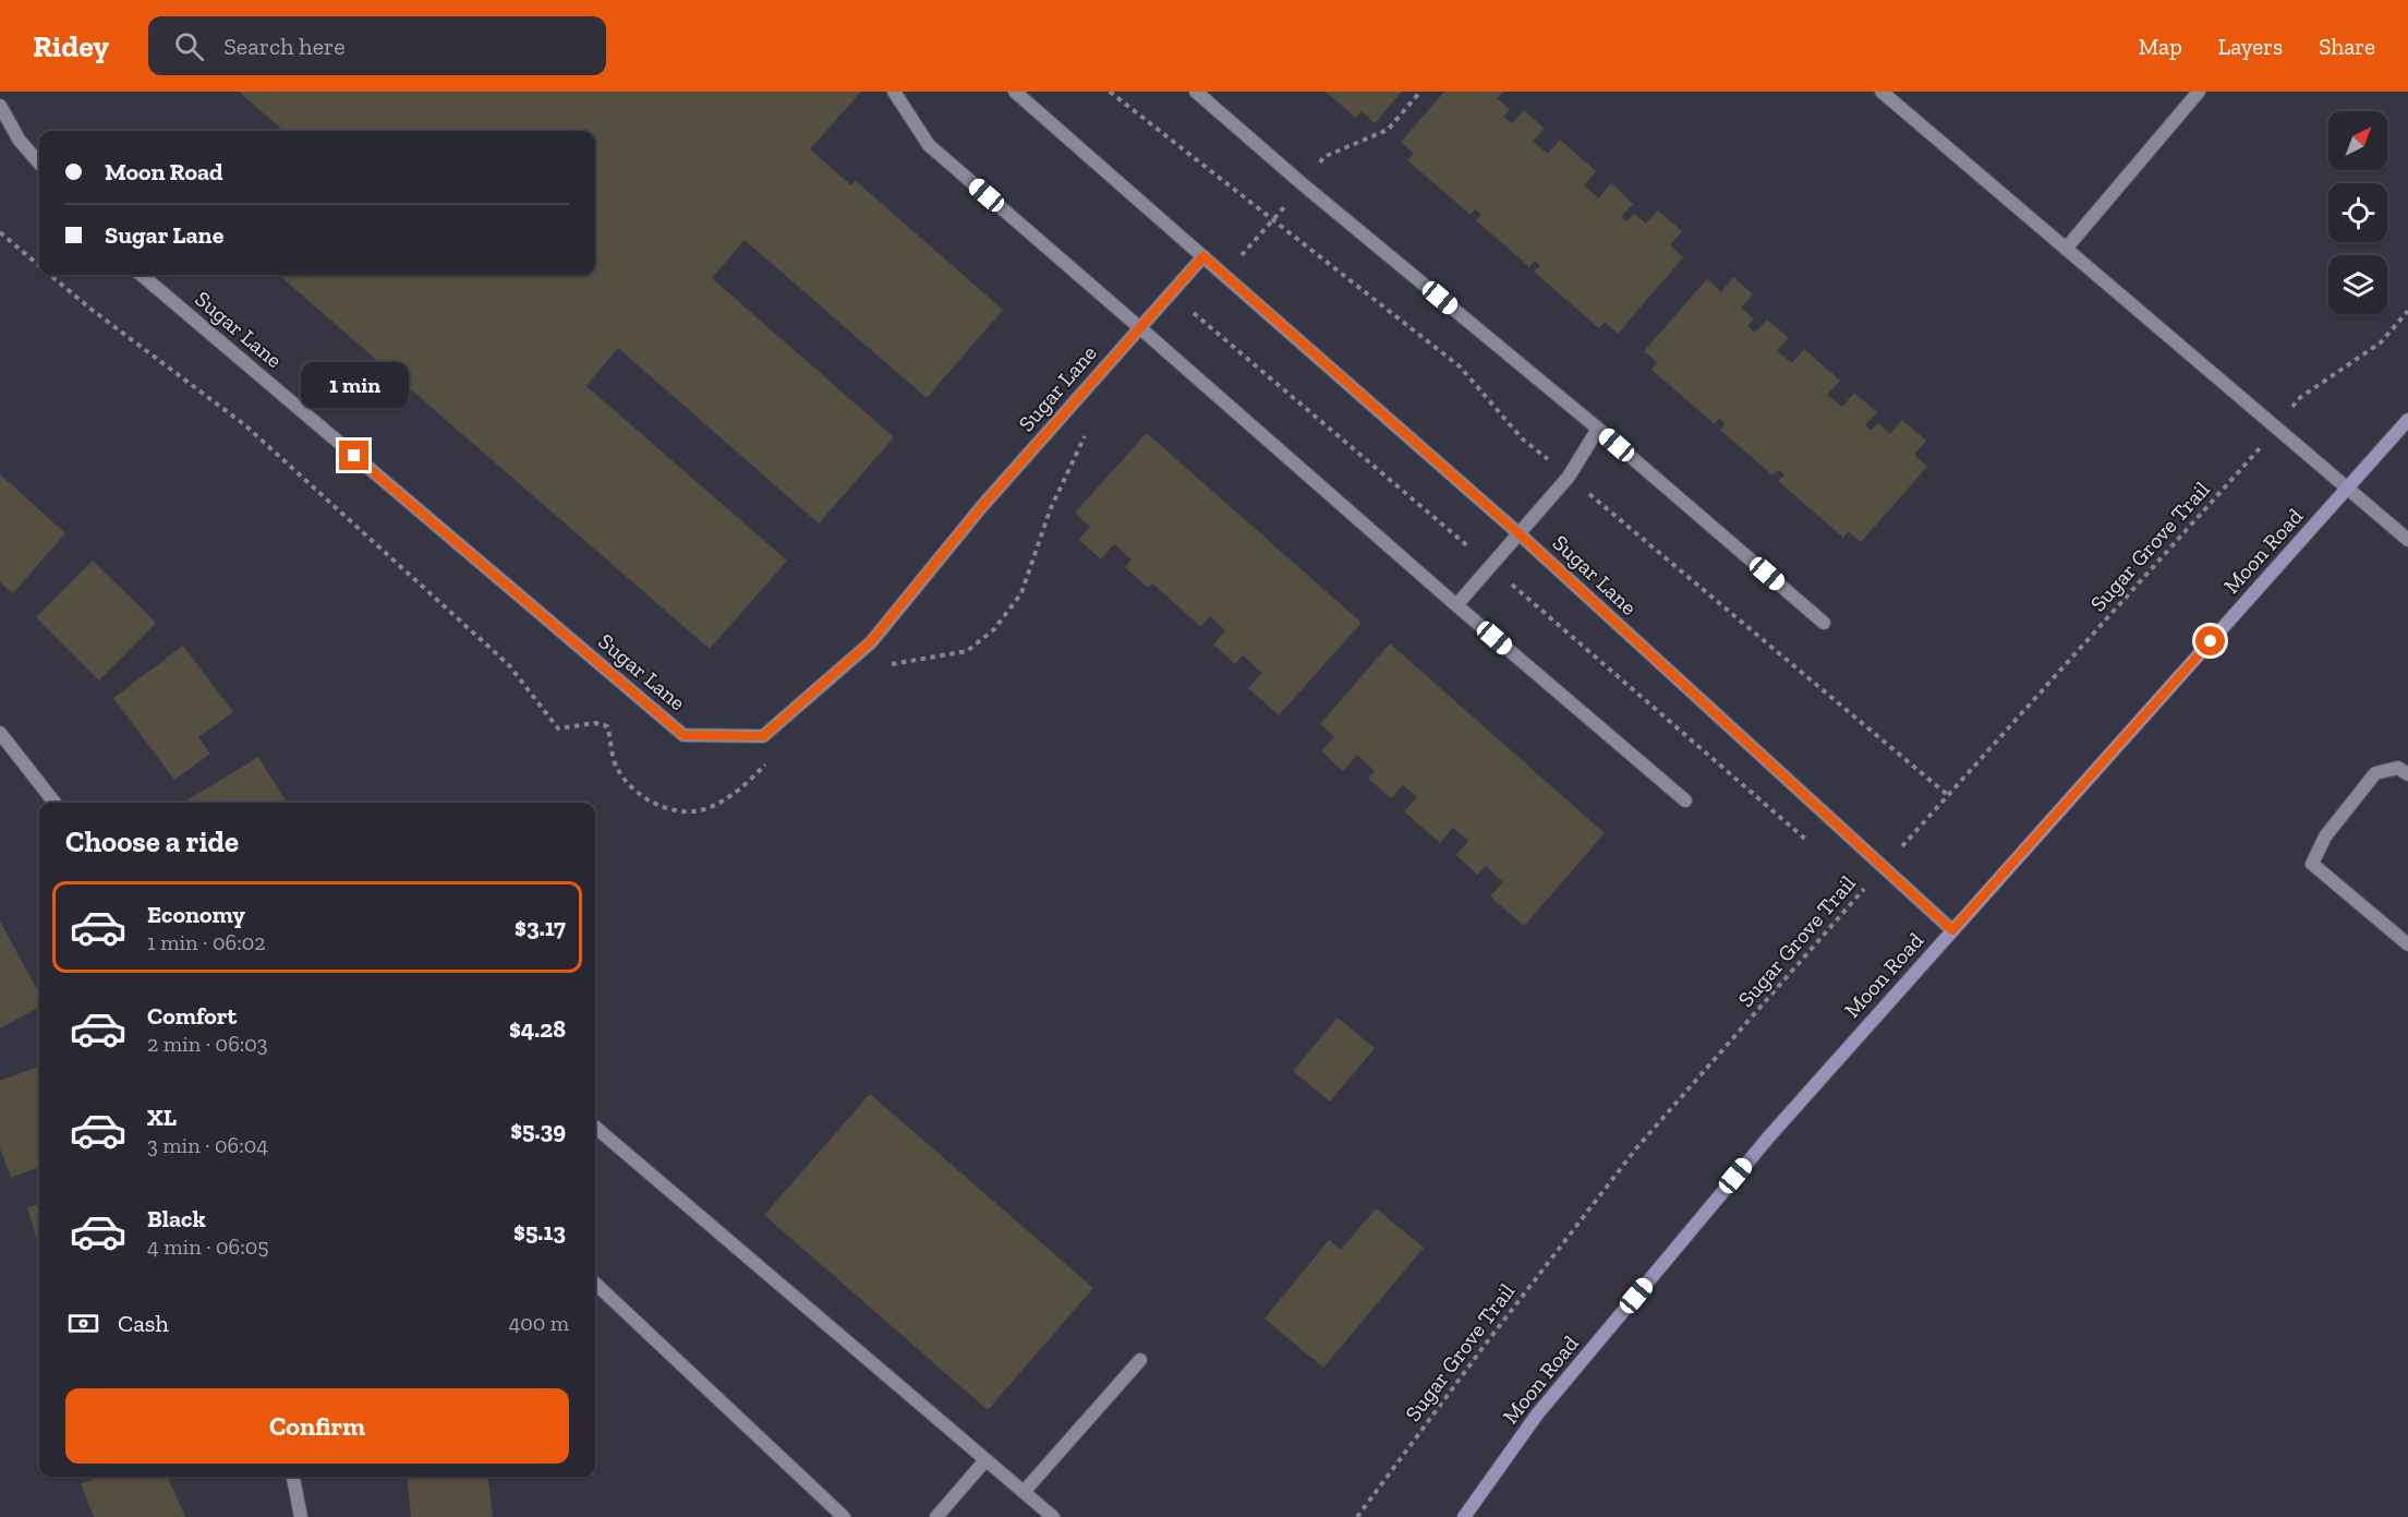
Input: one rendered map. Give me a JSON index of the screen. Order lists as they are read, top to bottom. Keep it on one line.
{"streets":{"street":["Sugar Lane","Moon Road"],"path":["Sugar Grove Trail"]},"crossings":[["Sugar Lane","Sugar Grove Trail"],["Sugar Lane","Moon Road"]],"north":"top right","page":{"header":"Ridey","search":"Search here","nav":["Map","Layers","Share"],"banner":["Moon Road","Sugar Lane"],"bubble":"1 min","heading":"Choose a ride","list":[{"name":"Economy","note":"1 min · 06:02","value":"$3.17"},{"name":"Comfort","note":"2 min · 06:03","value":"$4.28"},{"name":"XL","note":"3 min · 06:04","value":"$5.39"},{"name":"Black","note":"4 min · 06:05","value":"$5.13"}],"pay":["Cash","400 m"],"buttons":"Confirm"}}
